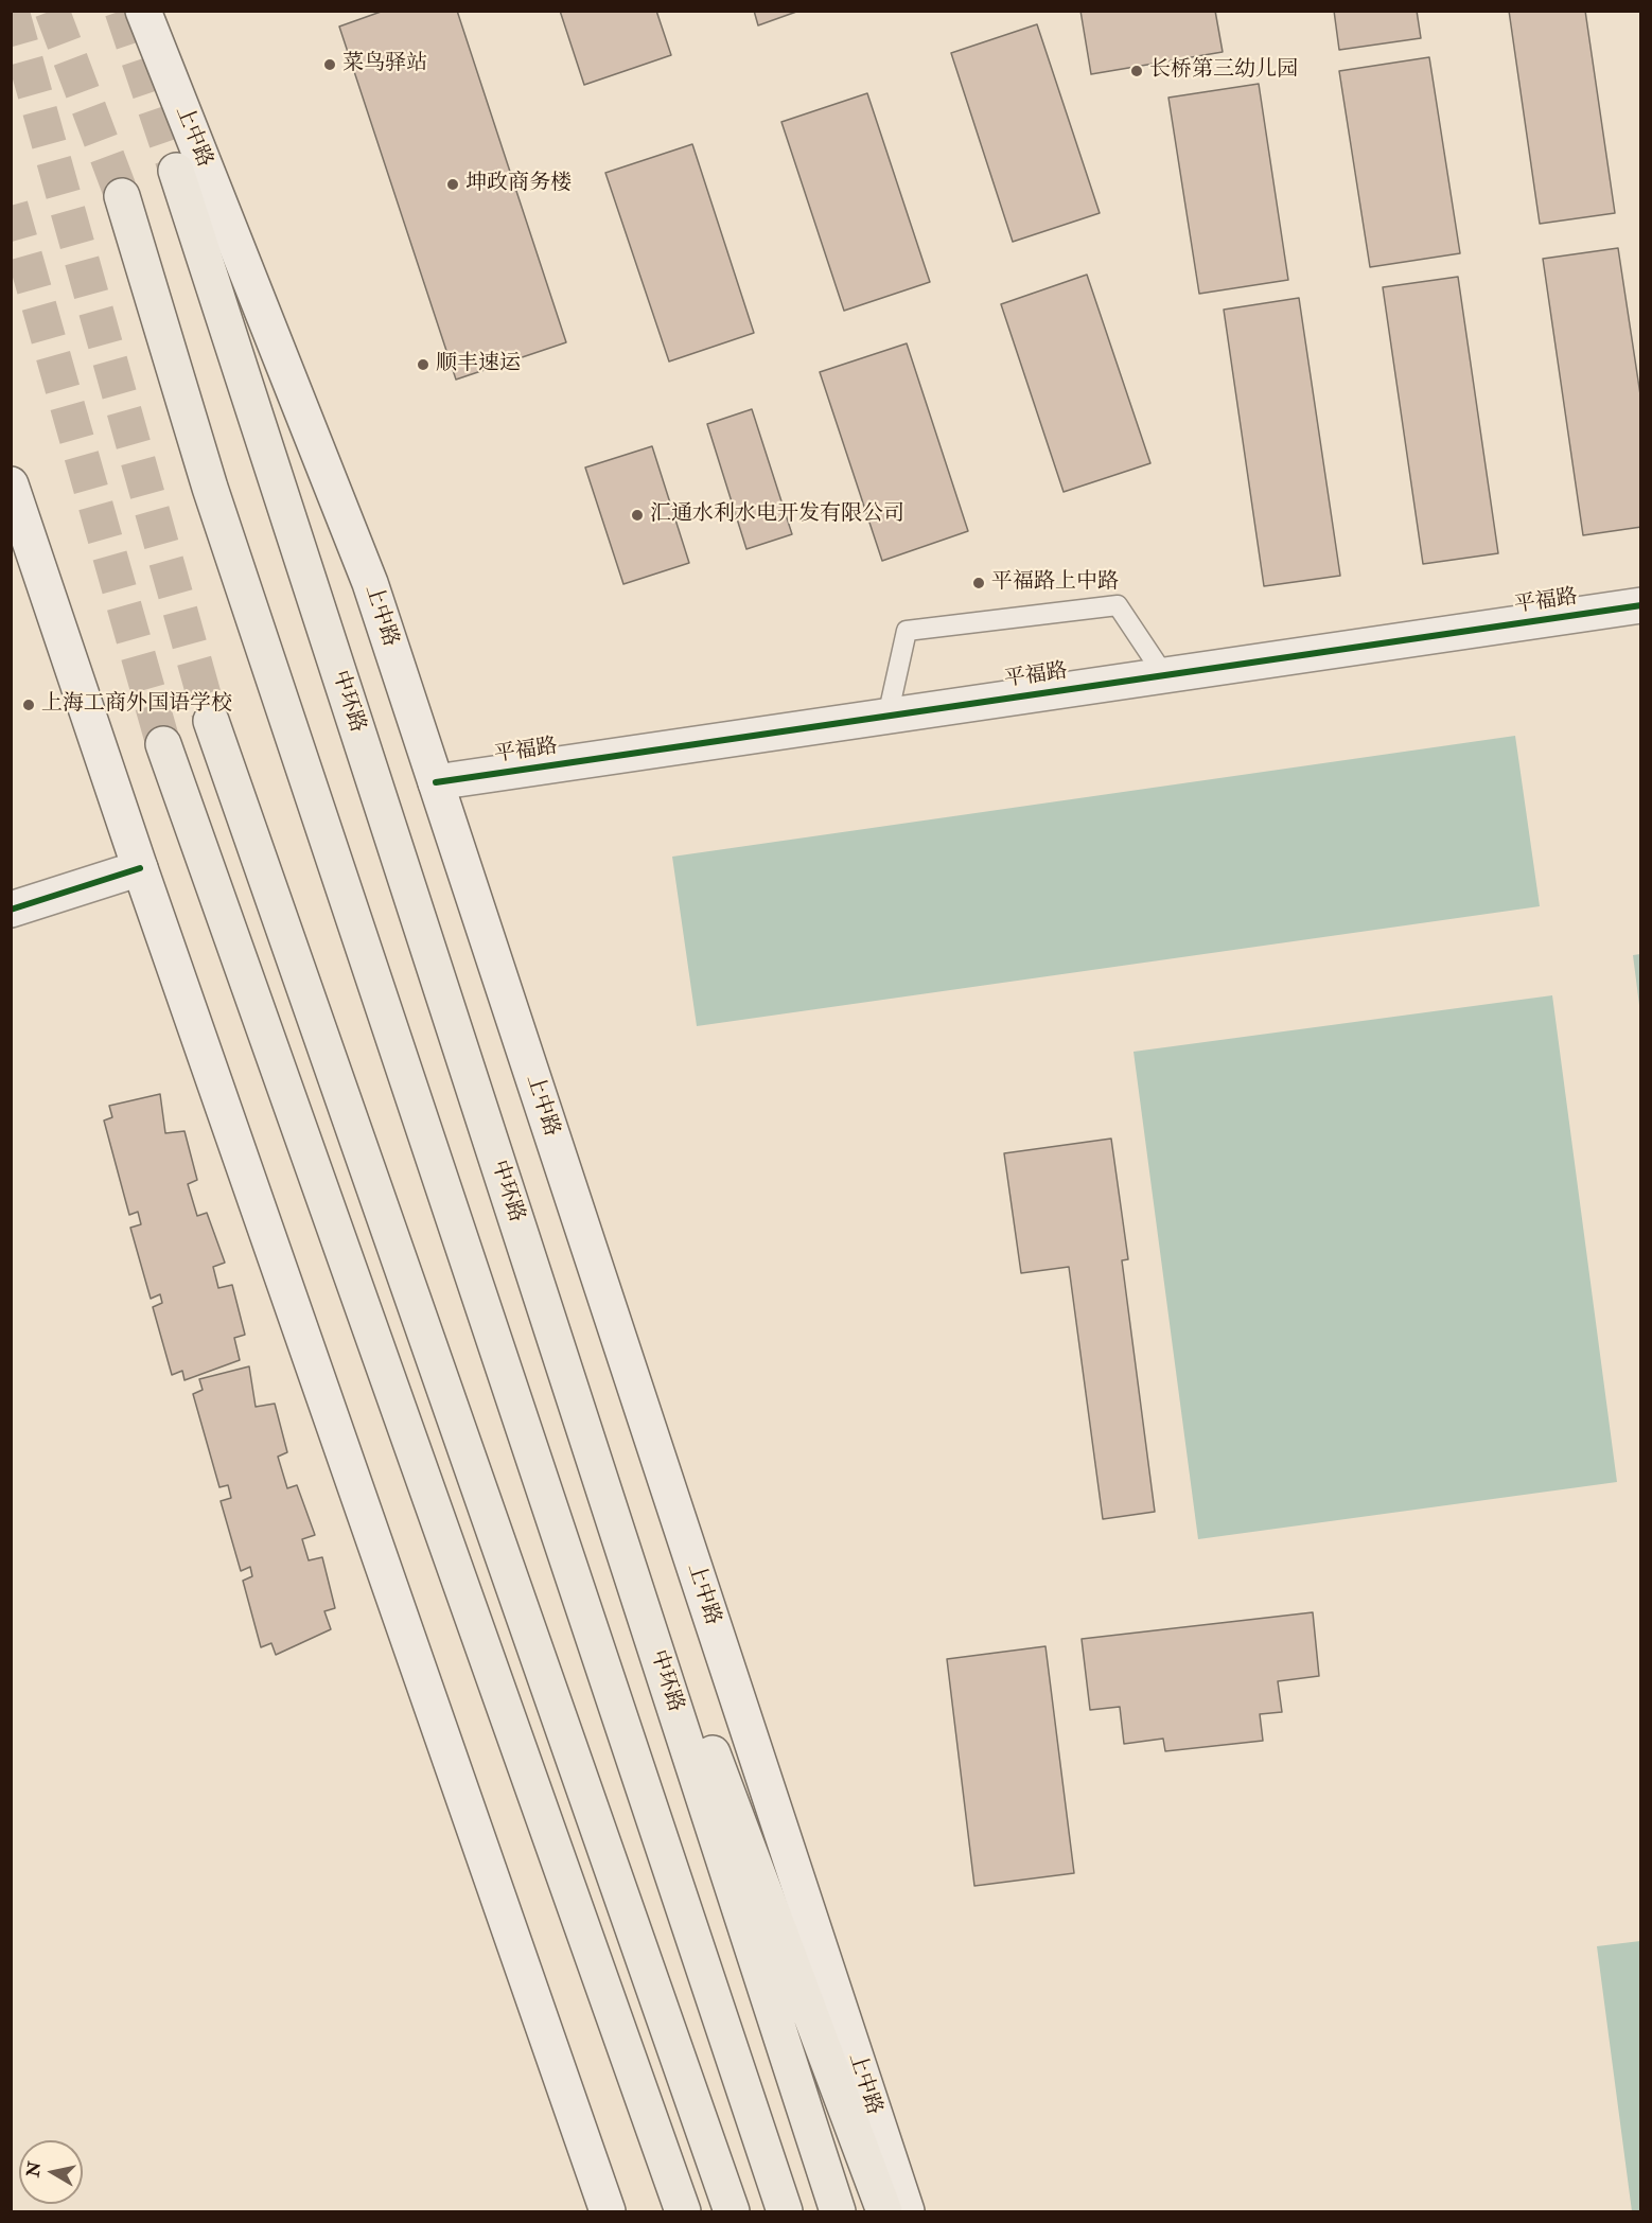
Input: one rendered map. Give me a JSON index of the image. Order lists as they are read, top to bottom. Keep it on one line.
{"streets":{"highway":["中环路"],"main road":["上中路","平福路"]},"crossings":[["上中路","平福路"]],"places":["菜鸟驿站","长桥第三幼儿园","坤政商务楼","顺丰速运","汇通水利水电开发有限公司","平福路上中路","上海工商外国语学校"],"north":"left"}
